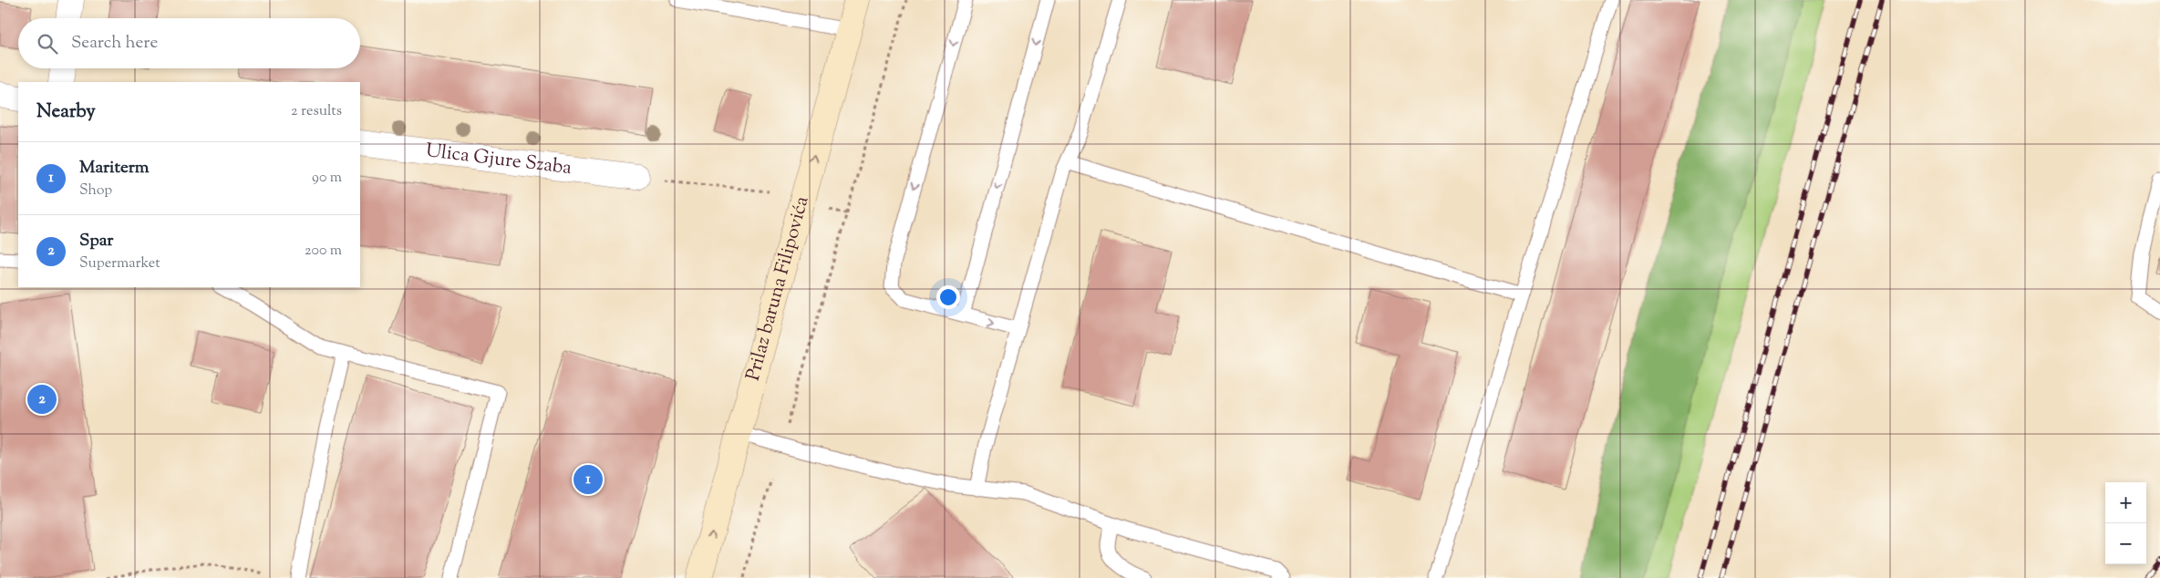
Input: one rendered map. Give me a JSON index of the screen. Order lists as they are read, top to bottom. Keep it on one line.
{"streets":{"main road":["Prilaz baruna Filipovića"],"street":["Ulica Gjure Szaba"]},"one_way":["Prilaz baruna Filipovića"],"page":{"search":"Search here","heading":["Nearby","2 results"],"list":[{"mark":"1","name":"Mariterm","note":"Shop","value":"90 m"},{"mark":"2","name":"Spar","note":"Supermarket","value":"200 m"}],"pins":["2","1"],"map_buttons":["+","−"]}}
